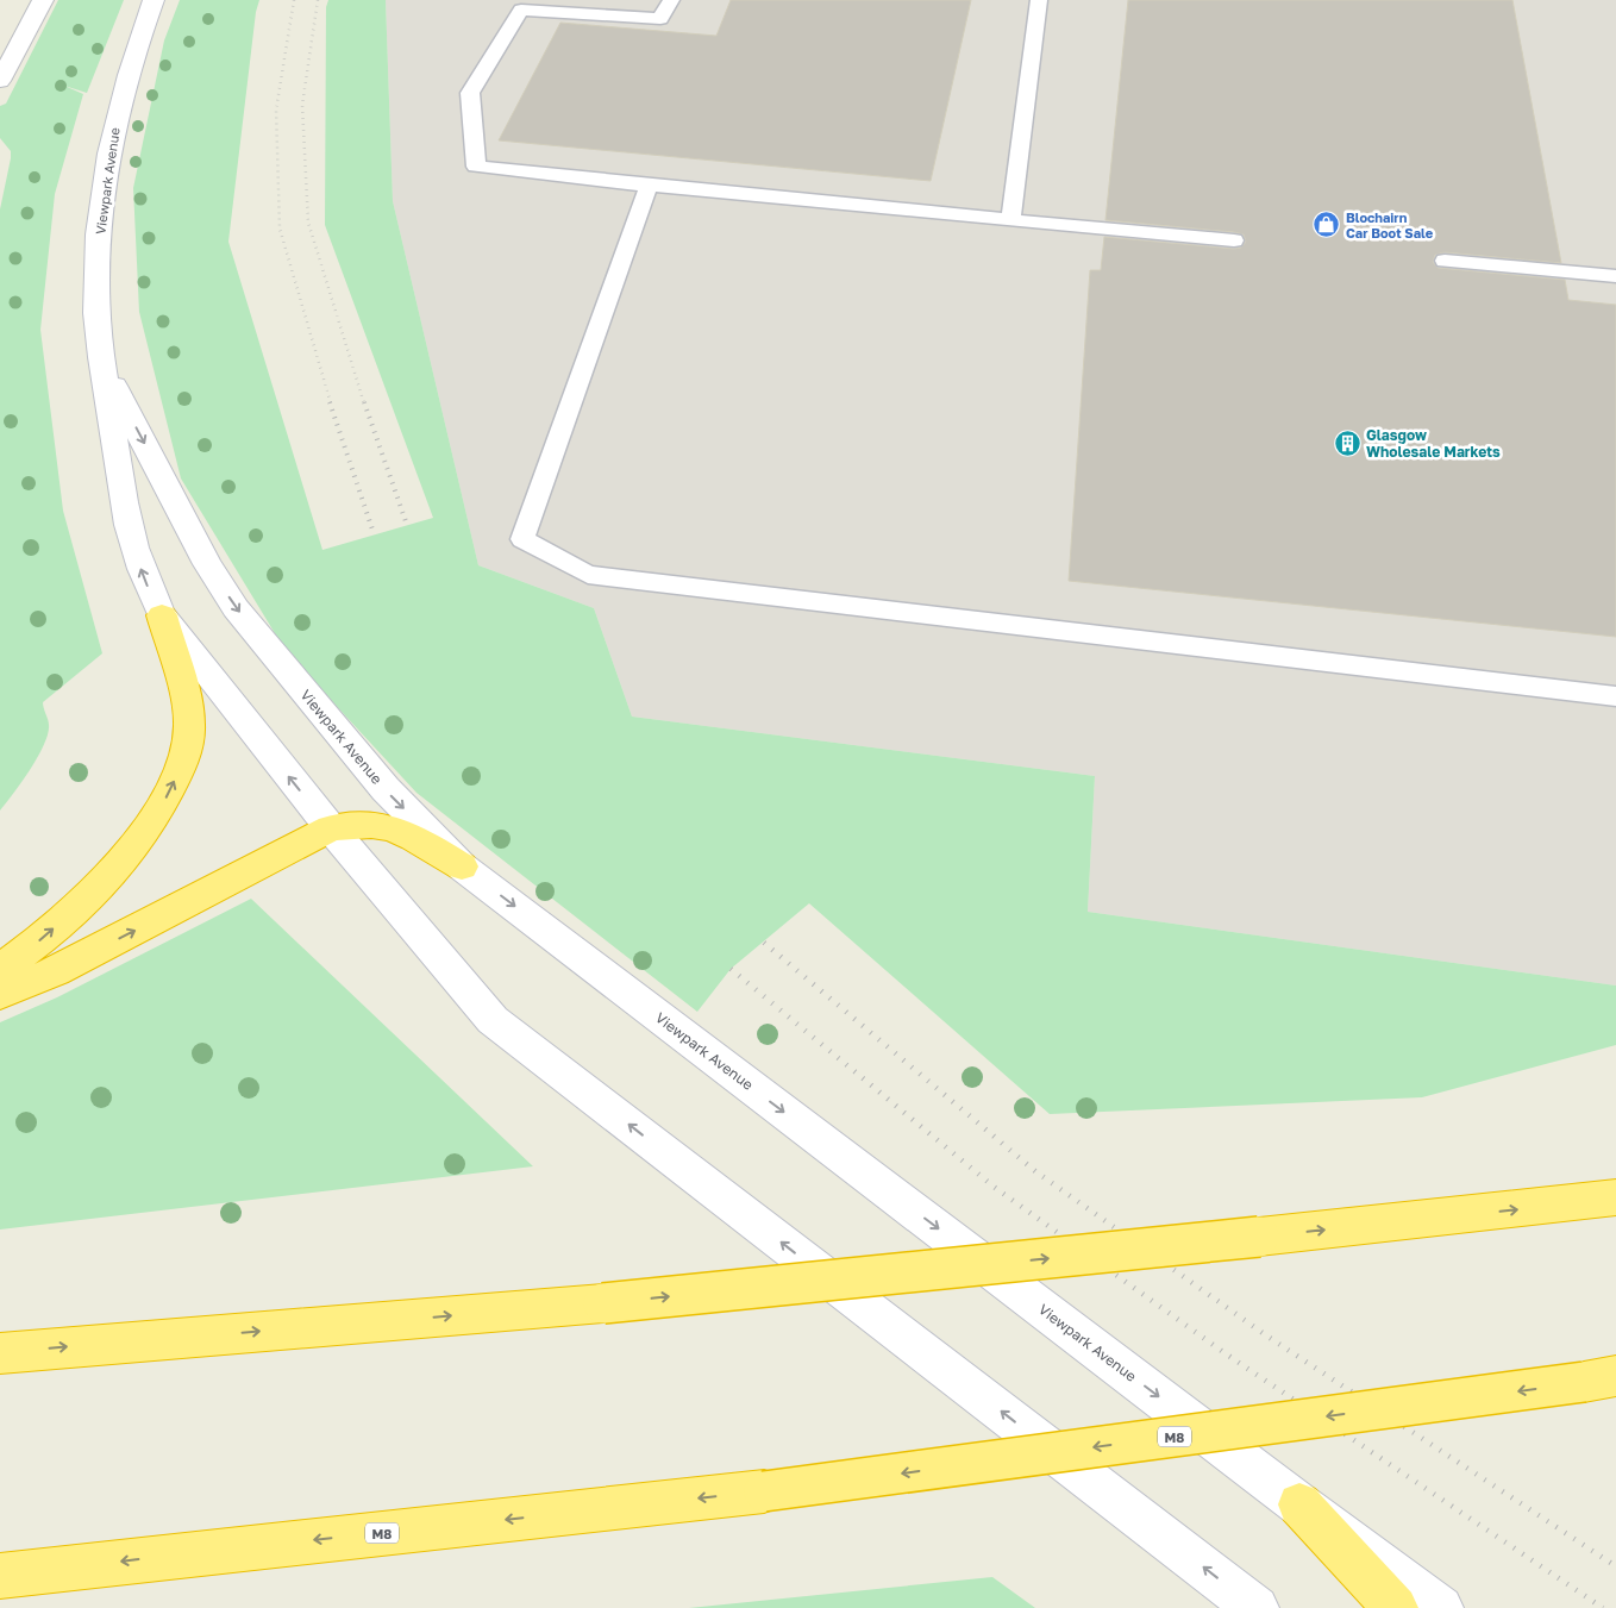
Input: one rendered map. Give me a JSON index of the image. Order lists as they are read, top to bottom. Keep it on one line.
{"streets":{"highway":["M8"],"street":["Viewpark Avenue"]},"places":{"shop":["Blochairn Car Boot Sale"],"building":["Glasgow Wholesale Markets"]}}
